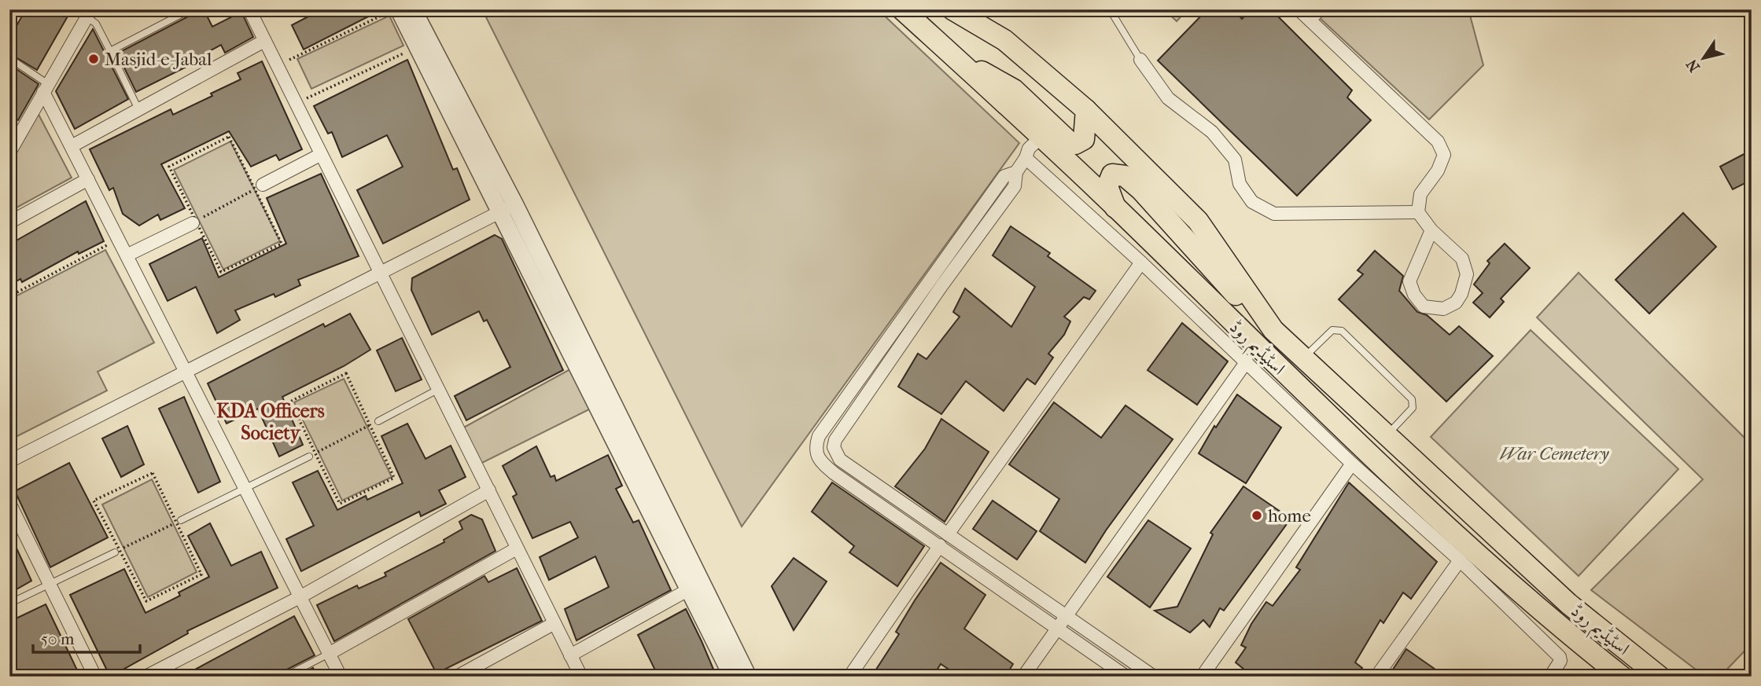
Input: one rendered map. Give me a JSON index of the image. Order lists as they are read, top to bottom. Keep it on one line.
{"streets":{"main road":["اسٹیڈیم روڈ"]},"districts":["KDA Officers Society"],"parks":["War Cemetery"],"places":["Masjid-e-Jabal","home"],"scale_bar":"50 m","north":"bottom left"}
